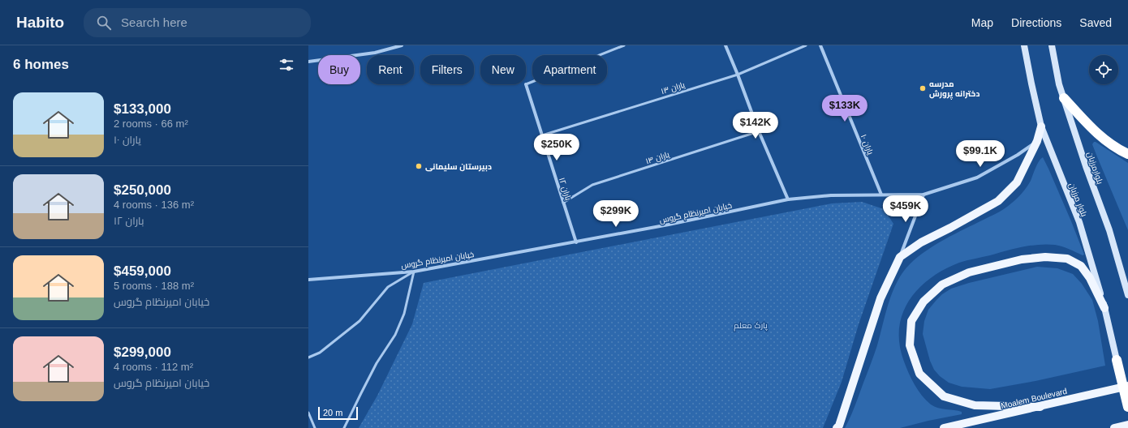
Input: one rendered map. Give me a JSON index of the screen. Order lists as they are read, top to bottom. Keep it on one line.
{"streets":{"main road":["بلوارمرزبان","بلوار مرزبان","Moalem Boulevard"],"street":["یاران ۱۰","باران ۱۲","خیابان امیرنظام گروس"],"lane":["یاران ۱۳","یاران ۱۴"]},"crossings":[["یاران ۱۳","باران ۱۲"],["یاران ۱۰","خیابان امیرنظام گروس"],["یاران ۱۴","باران ۱۲"],["باران ۱۲","خیابان امیرنظام گروس"]],"parks":["پارک معلم"],"places":["مدرسه دخترانه پرورش","دبیرستان سلیمانی"],"scale_bar":"20 m","page":{"header":"Habito","search":"Search here","nav":["Map","Directions","Saved"],"heading":"6 homes","chip":["Buy","Rent","Filters","New","Apartment"],"list":[{"name":"$133,000","note":"2 rooms · 66 m² · یاران ۱۰"},{"name":"$250,000","note":"4 rooms · 136 m² · باران ۱۲"},{"name":"$459,000","note":"5 rooms · 188 m² · خیابان امیرنظام گروس"},{"name":"$299,000","note":"4 rooms · 112 m² · خیابان امیرنظام گروس"}],"price":["$133K","$142K","$250K","$99.1K","$459K","$299K"],"scale":"20 m"}}
